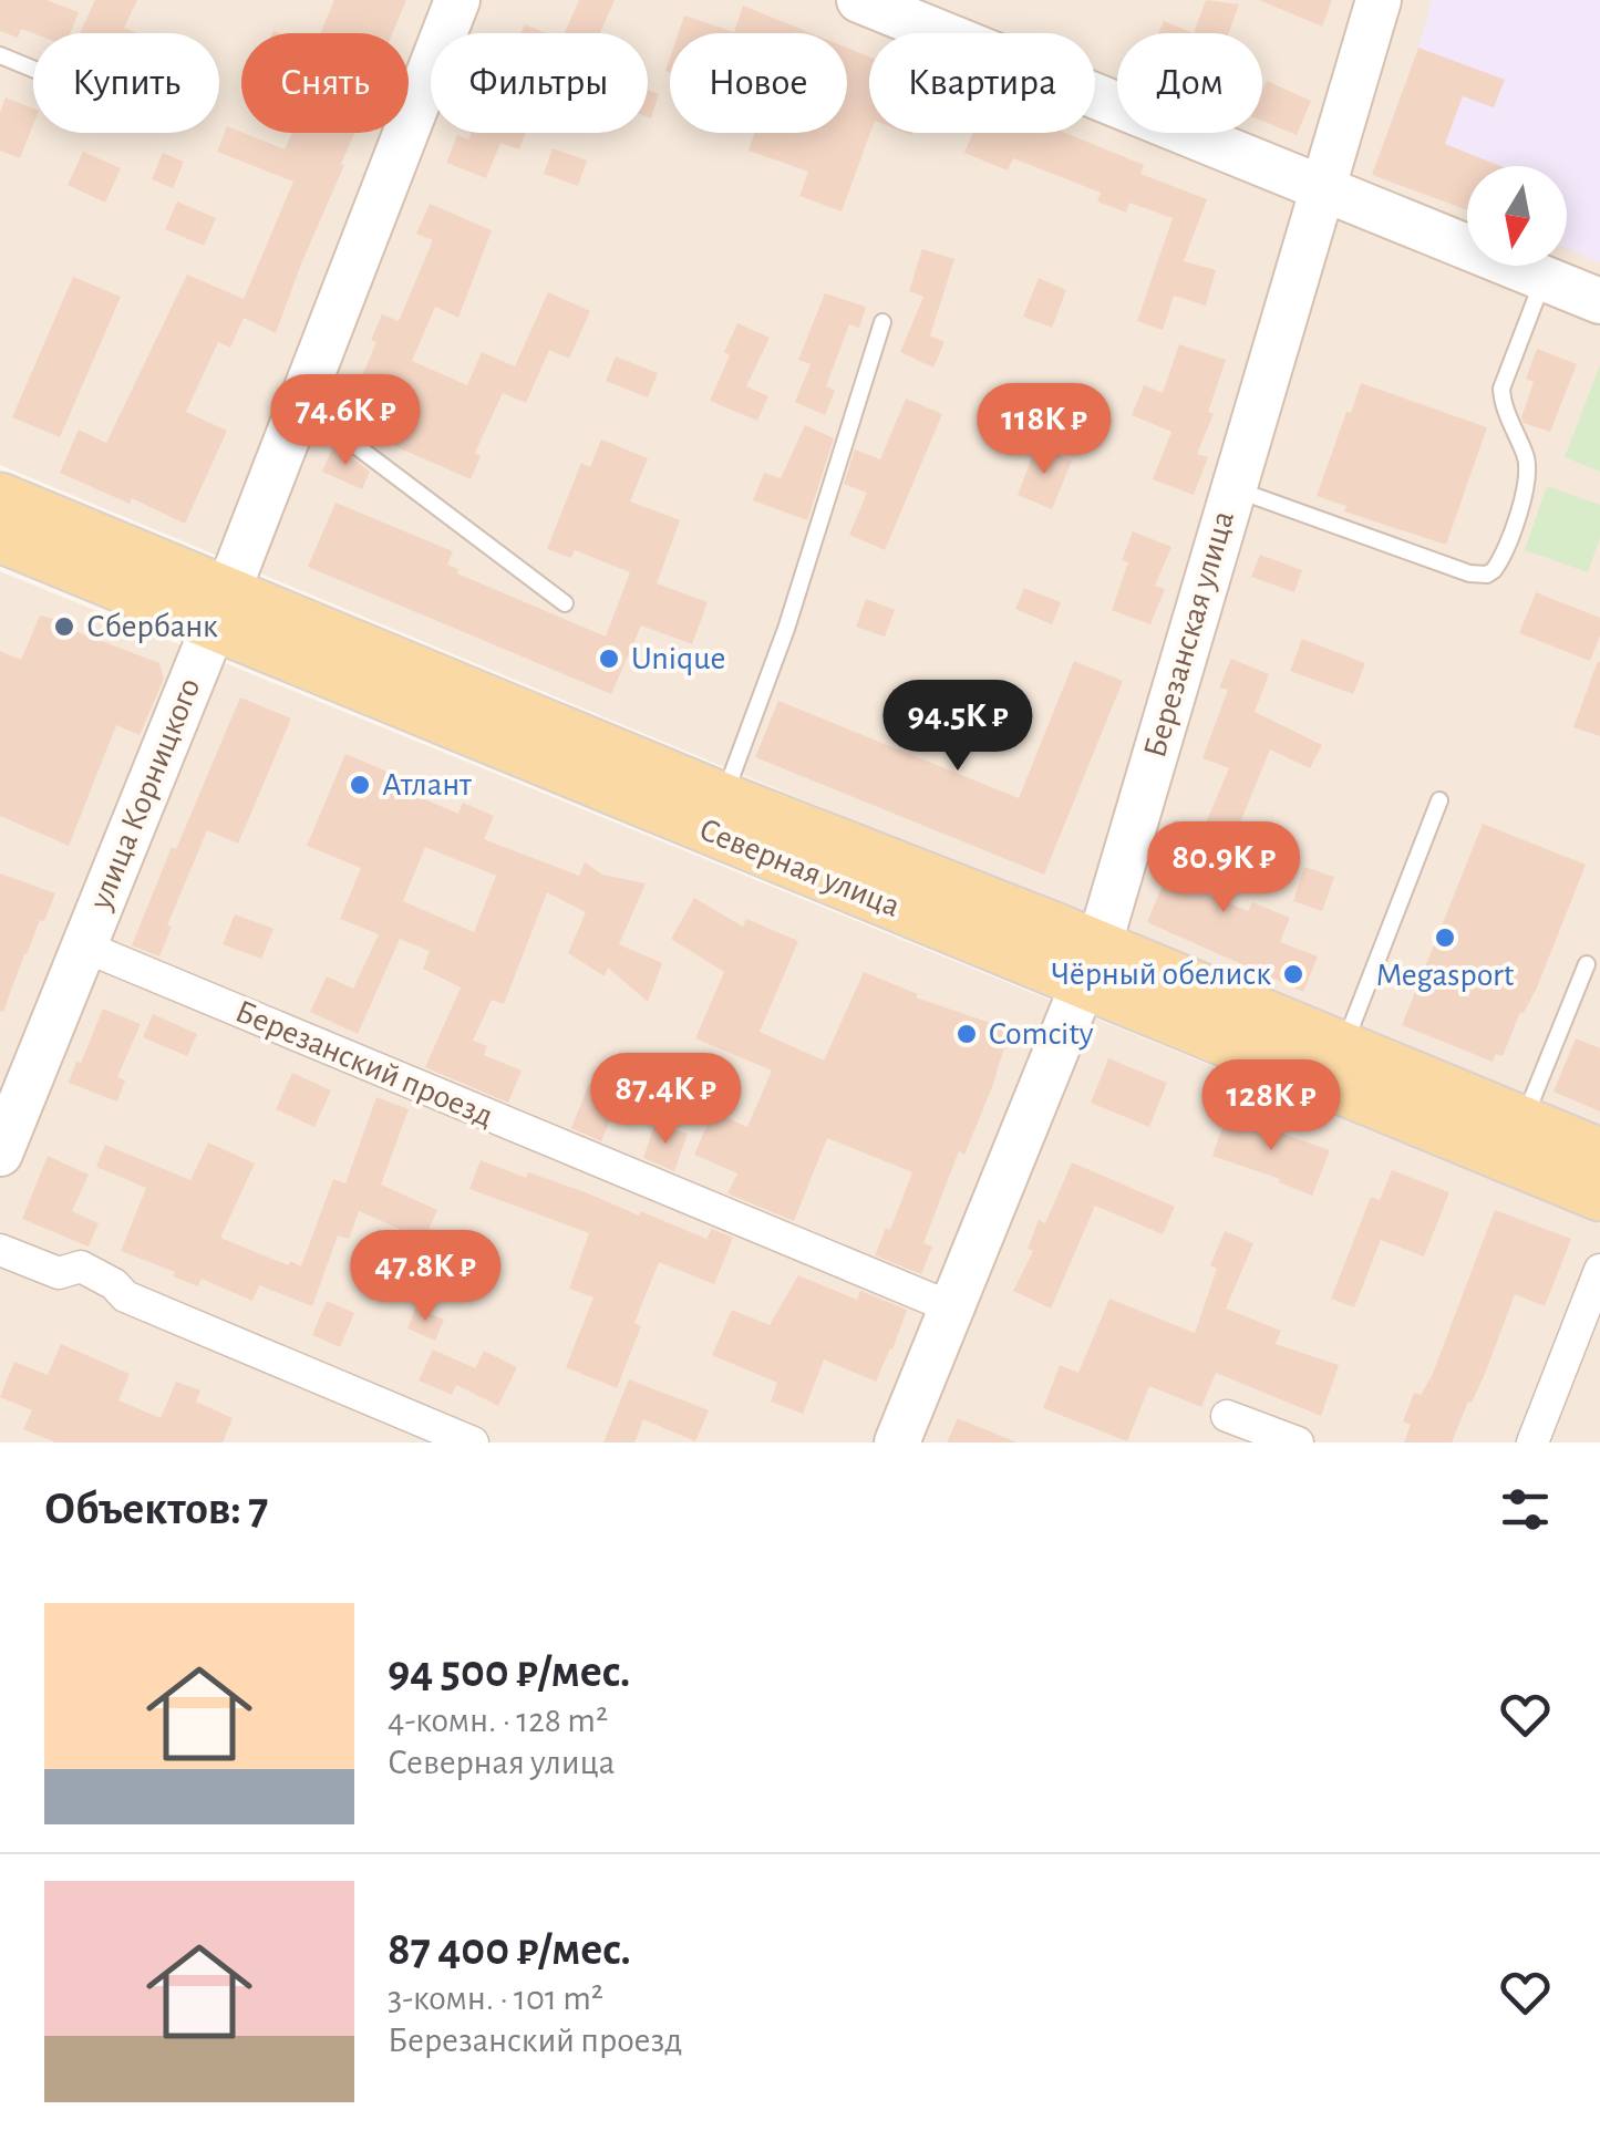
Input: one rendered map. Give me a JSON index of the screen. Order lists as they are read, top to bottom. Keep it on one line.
{"streets":{"main road":["Северная улица"],"street":["Березанская улица","улица Корницкого","Березанский проезд"]},"crossings":[["Березанская улица","Северная улица"],["Березанская улица","Березанский проезд"],["улица Корницкого","Северная улица"],["улица Корницкого","Березанский проезд"]],"places":["Сбербанк","Unique","Атлант","Megasport","Чёрный обелиск","Comcity"],"north":"bottom","page":{"chip":["Купить","Снять","Фильтры","Новое","Квартира","Дом"],"price":["74.6K ₽","118K ₽","94.5K ₽","80.9K ₽","87.4K ₽","128K ₽","47.8K ₽"],"heading":"Объектов: 7","list":[{"name":"94 500 ₽/мес.","note":"4-комн. · 128 m² · Северная улица"},{"name":"87 400 ₽/мес.","note":"3-комн. · 101 m² · Березанский проезд"}]}}
